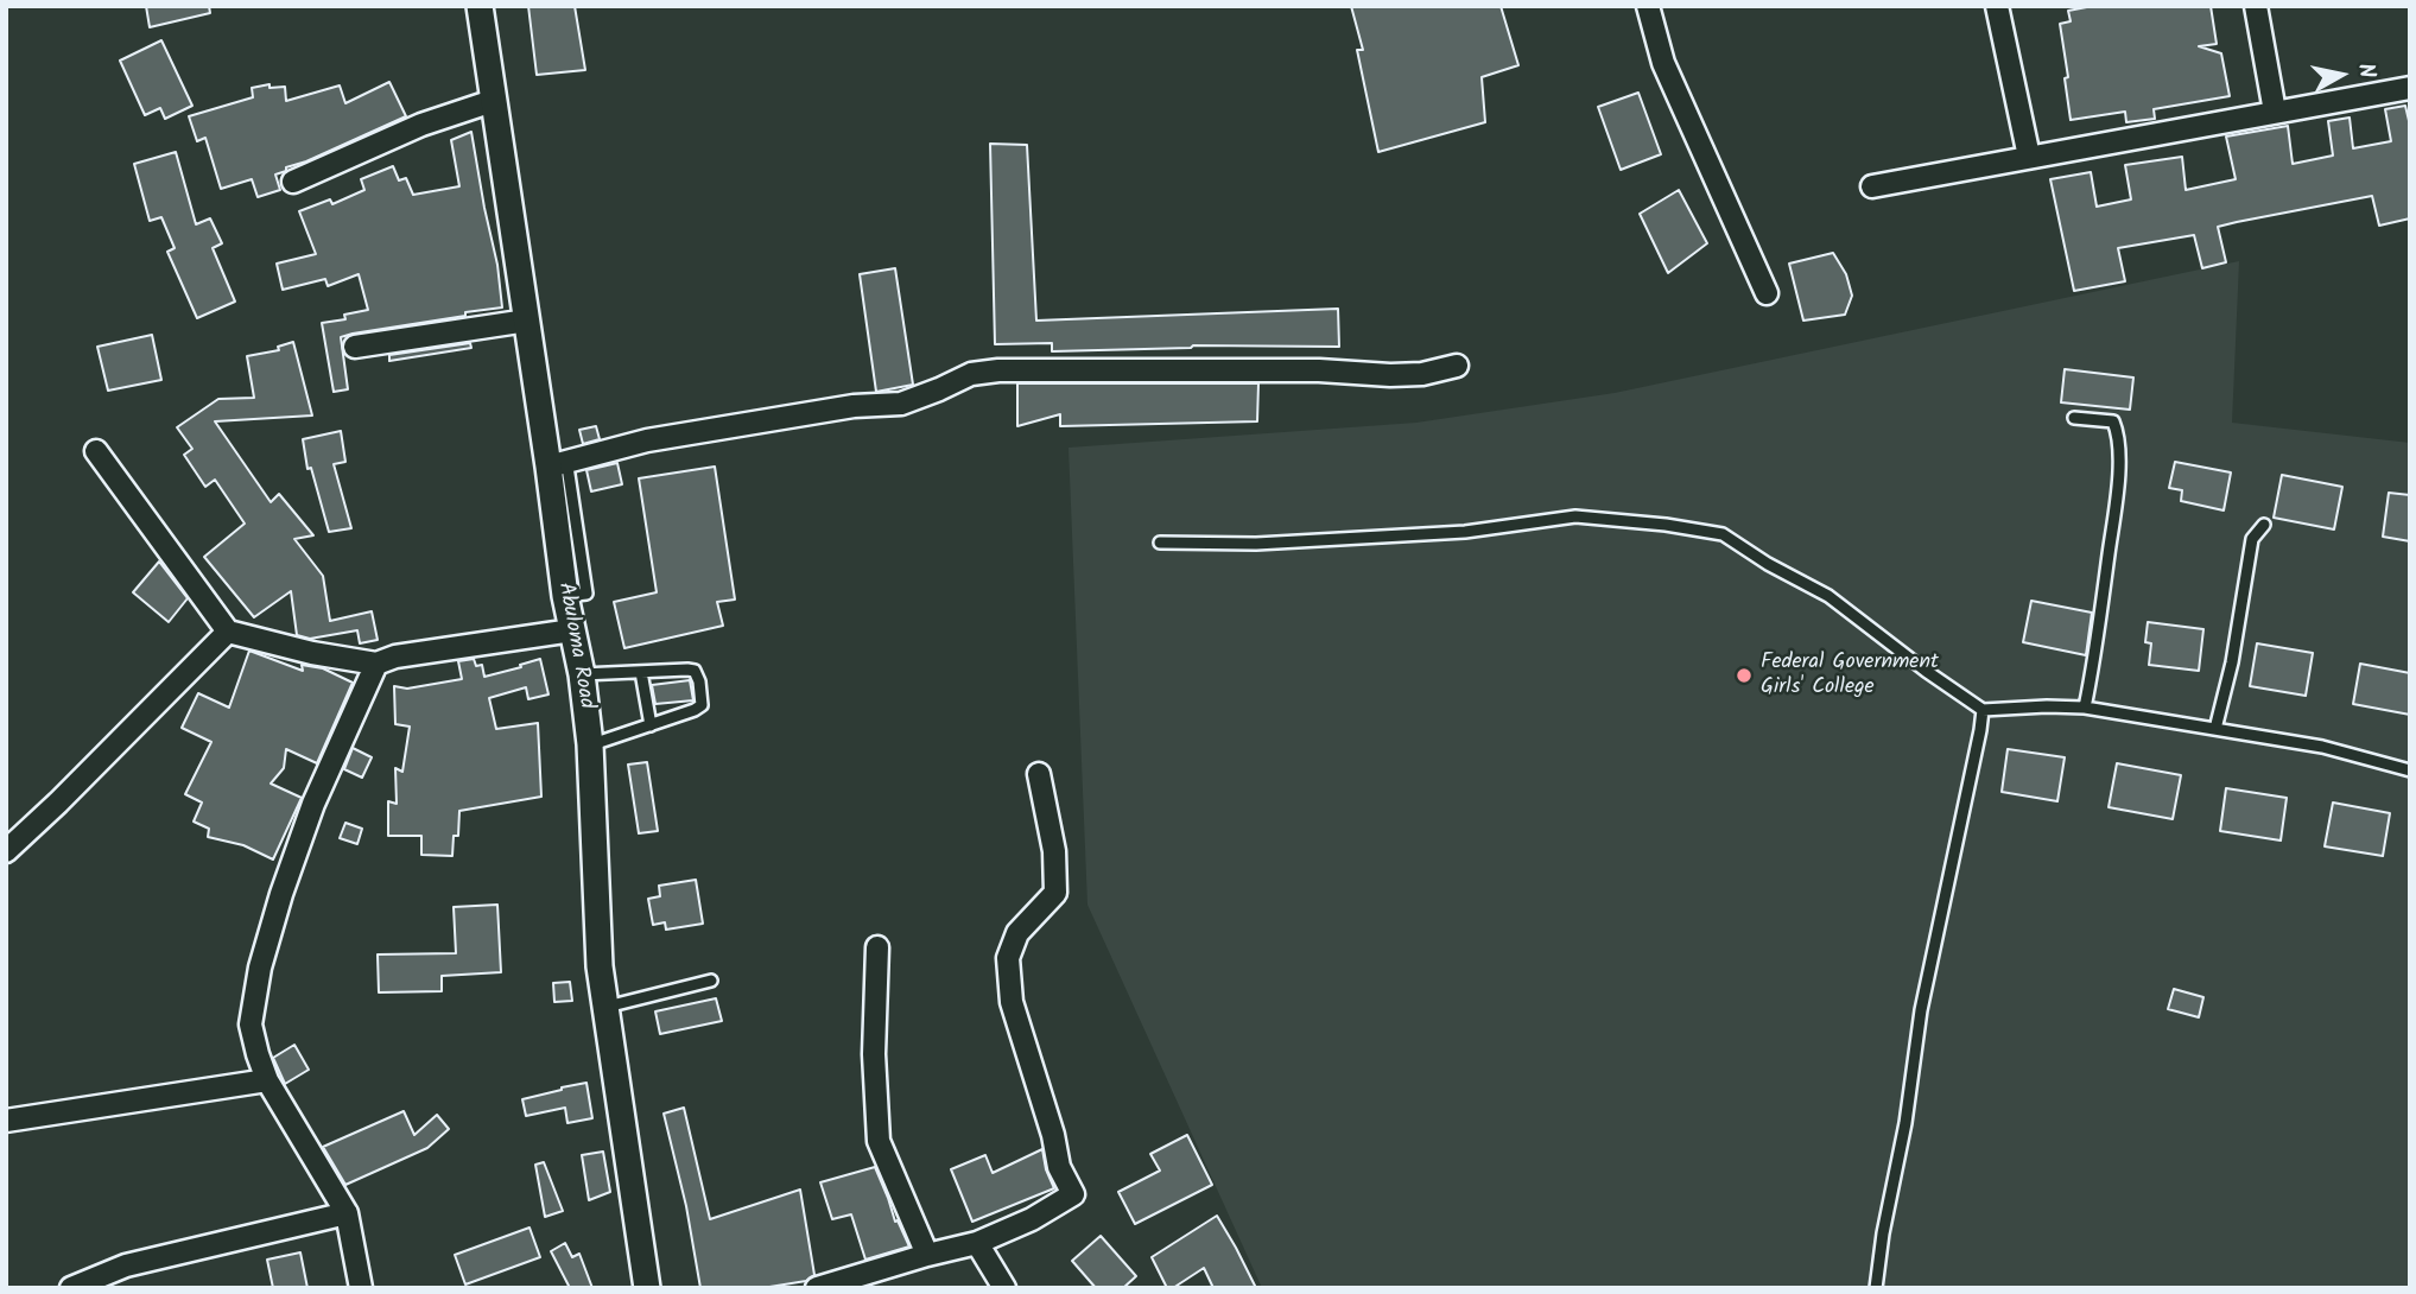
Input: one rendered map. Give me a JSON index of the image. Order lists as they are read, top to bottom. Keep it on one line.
{"streets":{"street":["Abuloma Road"]},"places":["Federal Government Girls' College"],"north":"right"}
